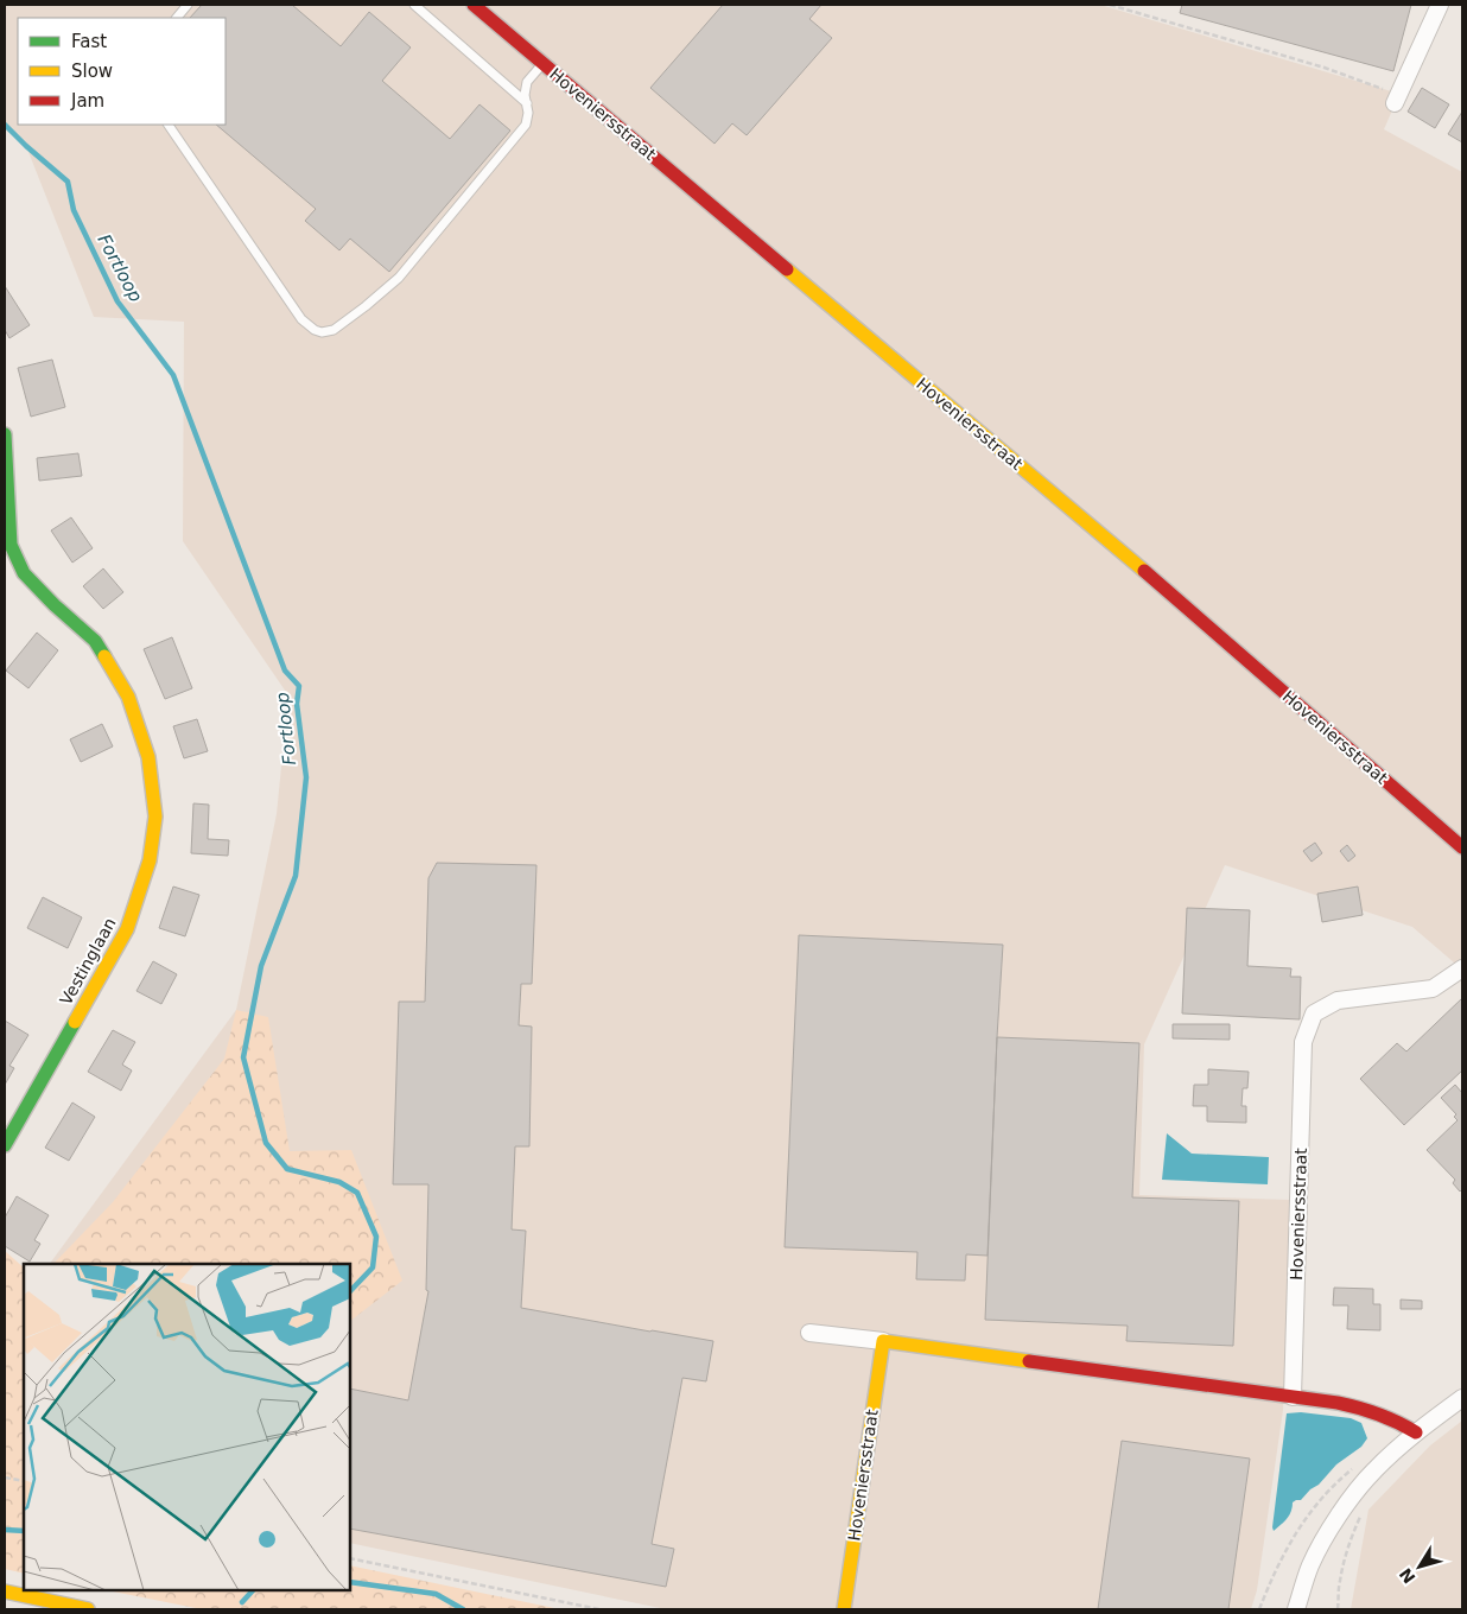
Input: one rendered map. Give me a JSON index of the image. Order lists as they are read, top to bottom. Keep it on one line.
{"streets":{"street":["Hoveniersstraat","Vestinglaan"]},"water":["Fortloop"],"legend":["Fast","Slow","Jam"],"north":"bottom left"}
